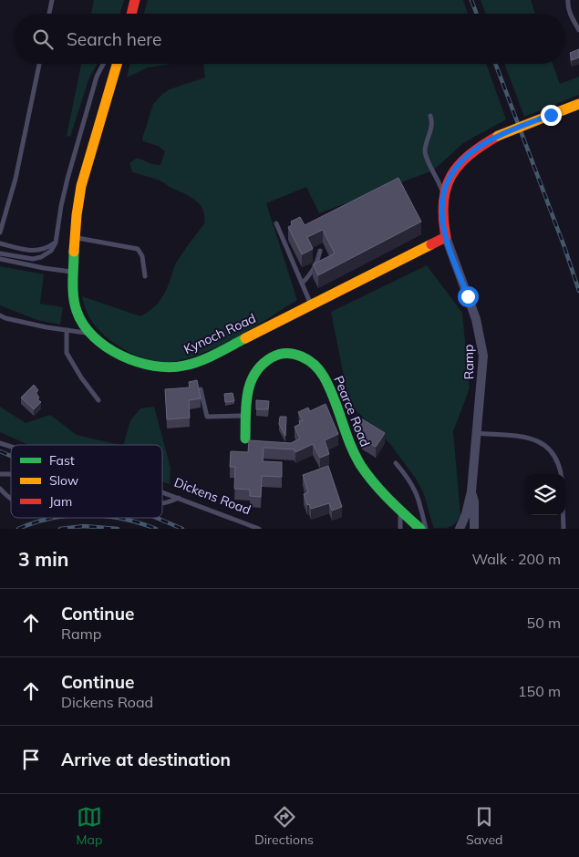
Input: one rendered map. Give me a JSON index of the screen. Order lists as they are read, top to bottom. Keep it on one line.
{"streets":{"street":["Kynoch Road","Ramp","Pearce Road"],"lane":["Dickens Road"]},"crossings":[["Kynoch Road","Ramp"]],"legend":["Fast","Slow","Jam"],"page":{"search":"Search here","heading":["3 min","Walk · 200 m"],"list":[["Continue","Ramp","50 m"],["Continue","Dickens Road","150 m"],"Arrive at destination"],"nav":["Map","Directions","Saved"]}}
